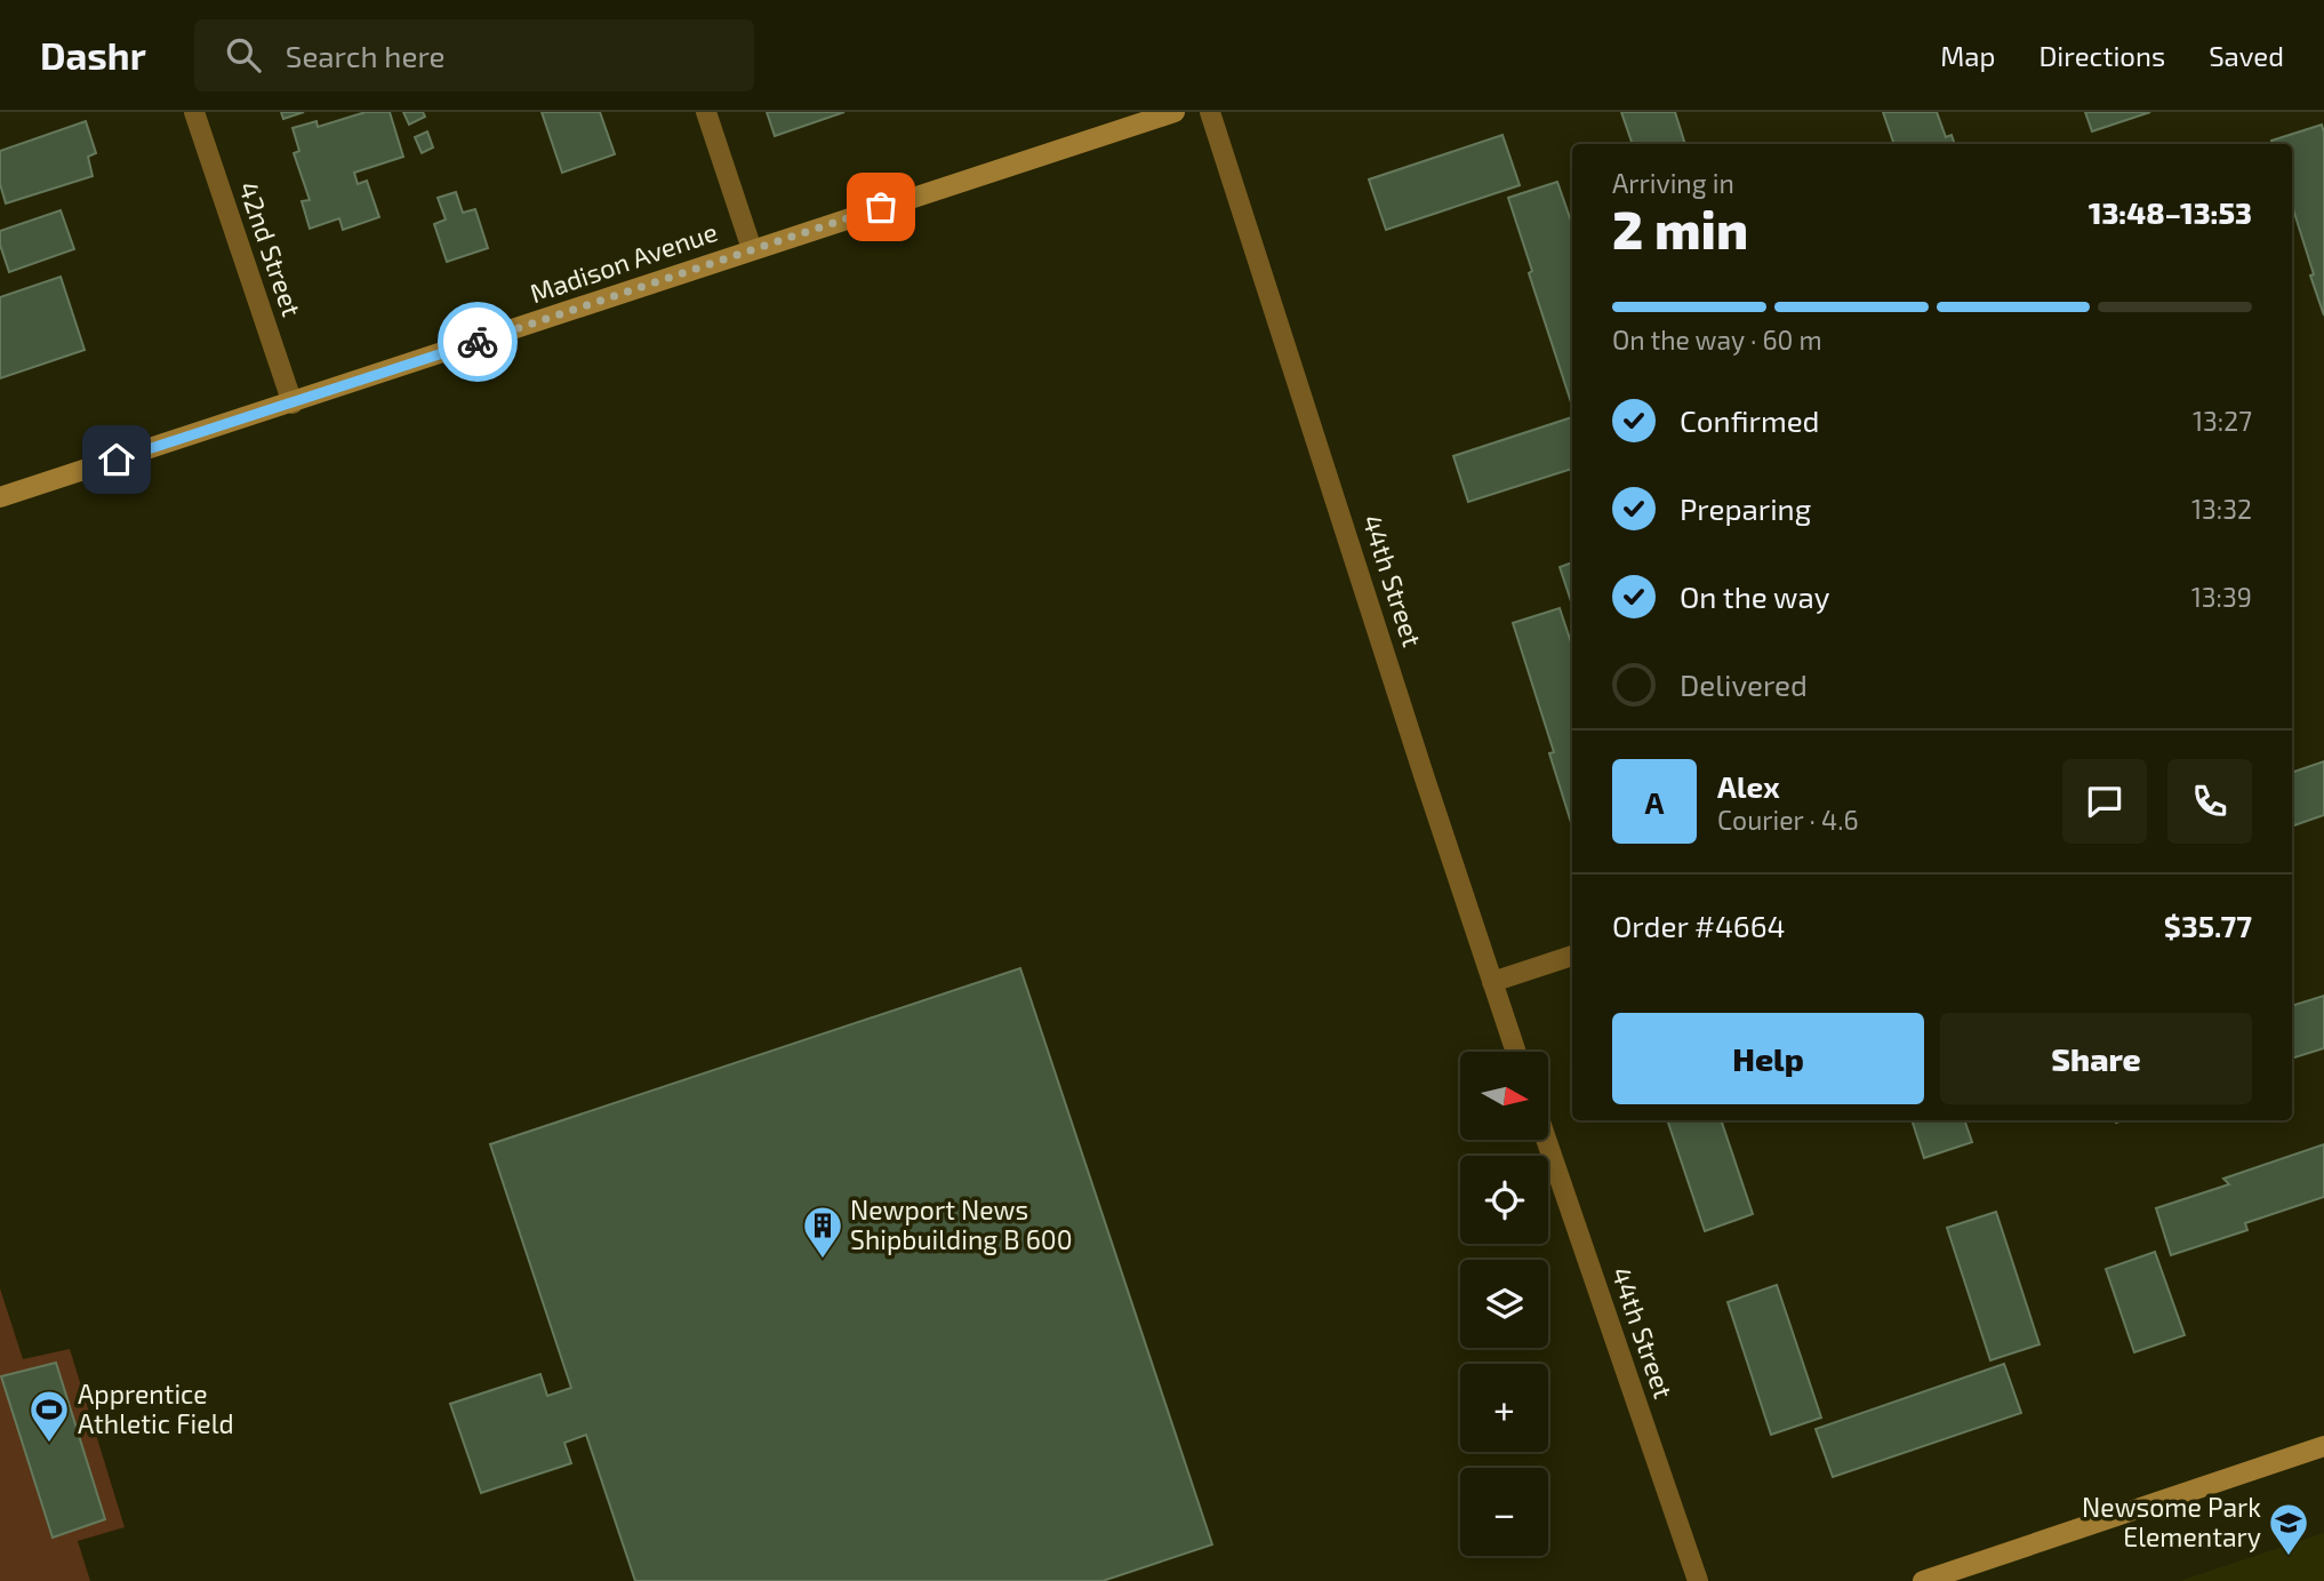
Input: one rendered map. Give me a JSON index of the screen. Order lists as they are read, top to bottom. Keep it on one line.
{"streets":{"street":["42nd Street","Madison Avenue","44th Street"]},"crossings":[["42nd Street","Madison Avenue"]],"places":{"building":["Newport News Shipbuilding B 600"],"sports":["Apprentice Athletic Field"],"school or university":["Newsome Park Elementary"]},"north":"right","page":{"header":"Dashr","search":"Search here","nav":["Map","Directions","Saved"],"heading":["2 min","Arriving in","13:48–13:53"],"panel":["Alex","Courier · 4.6","Order #4664","$35.77"],"bar":"On the way · 60 m","list":[["Confirmed","13:27"],["Preparing","13:32"],["On the way","13:39"],"Delivered"],"round":"A","buttons":["Help","Share"],"map_buttons":["+","−"]}}
